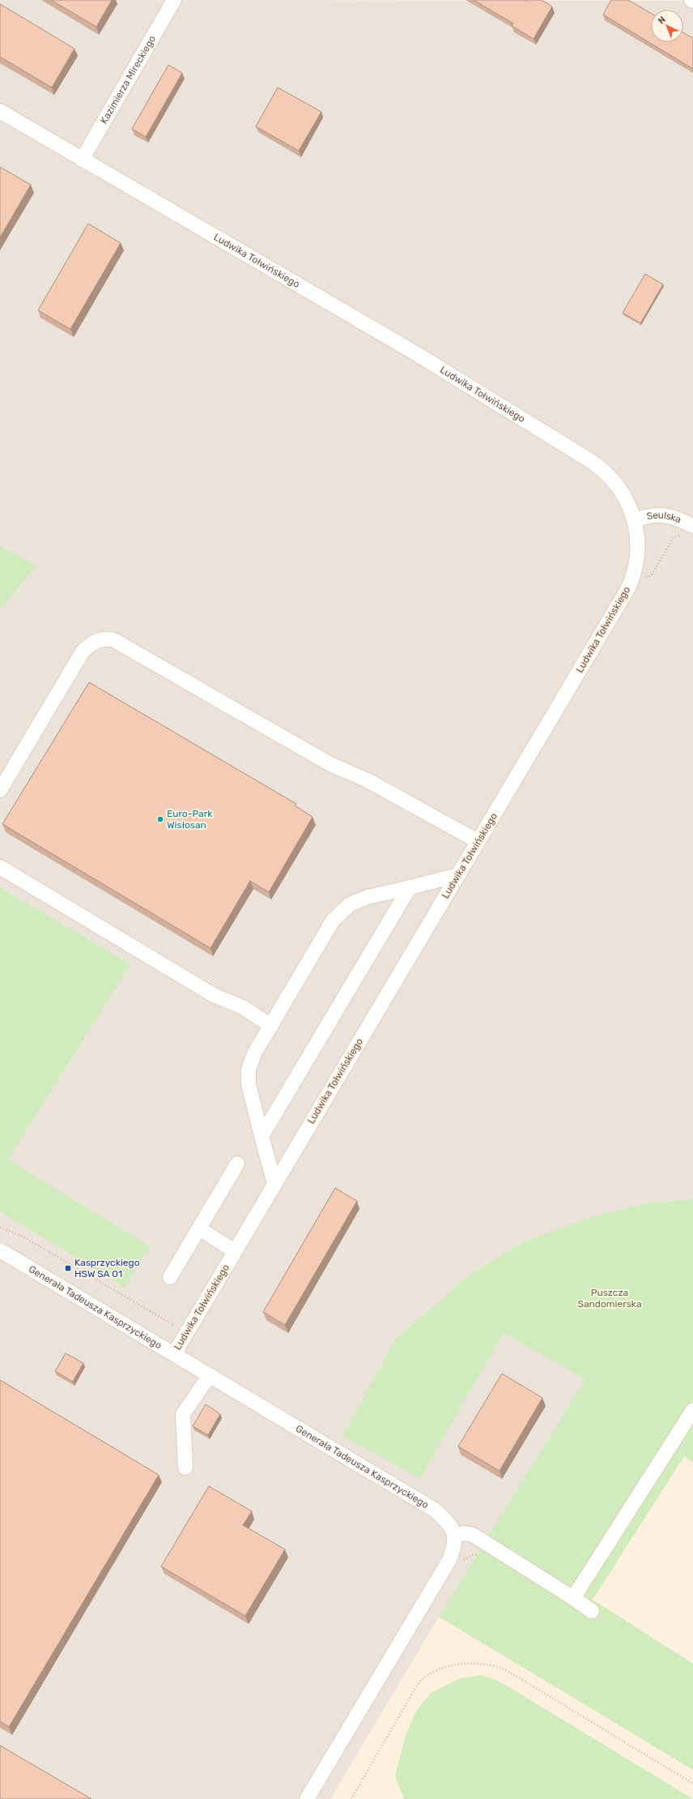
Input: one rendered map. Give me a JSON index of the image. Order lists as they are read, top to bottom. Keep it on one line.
{"streets":{"street":["Kazimierza Mireckiego","Ludwika Tołwińskiego","Seulska","Generała Tadeusza Kasprzyckiego"]},"crossings":[["Kazimierza Mireckiego","Ludwika Tołwińskiego"],["Ludwika Tołwińskiego","Seulska"],["Ludwika Tołwińskiego","Generała Tadeusza Kasprzyckiego"]],"parks":["Puszcza Sandomierska"],"places":{"other":["Euro-Park Wisłosan"],"transit":["Kasprzyckiego HSW SA 01"]},"north":"top left"}
